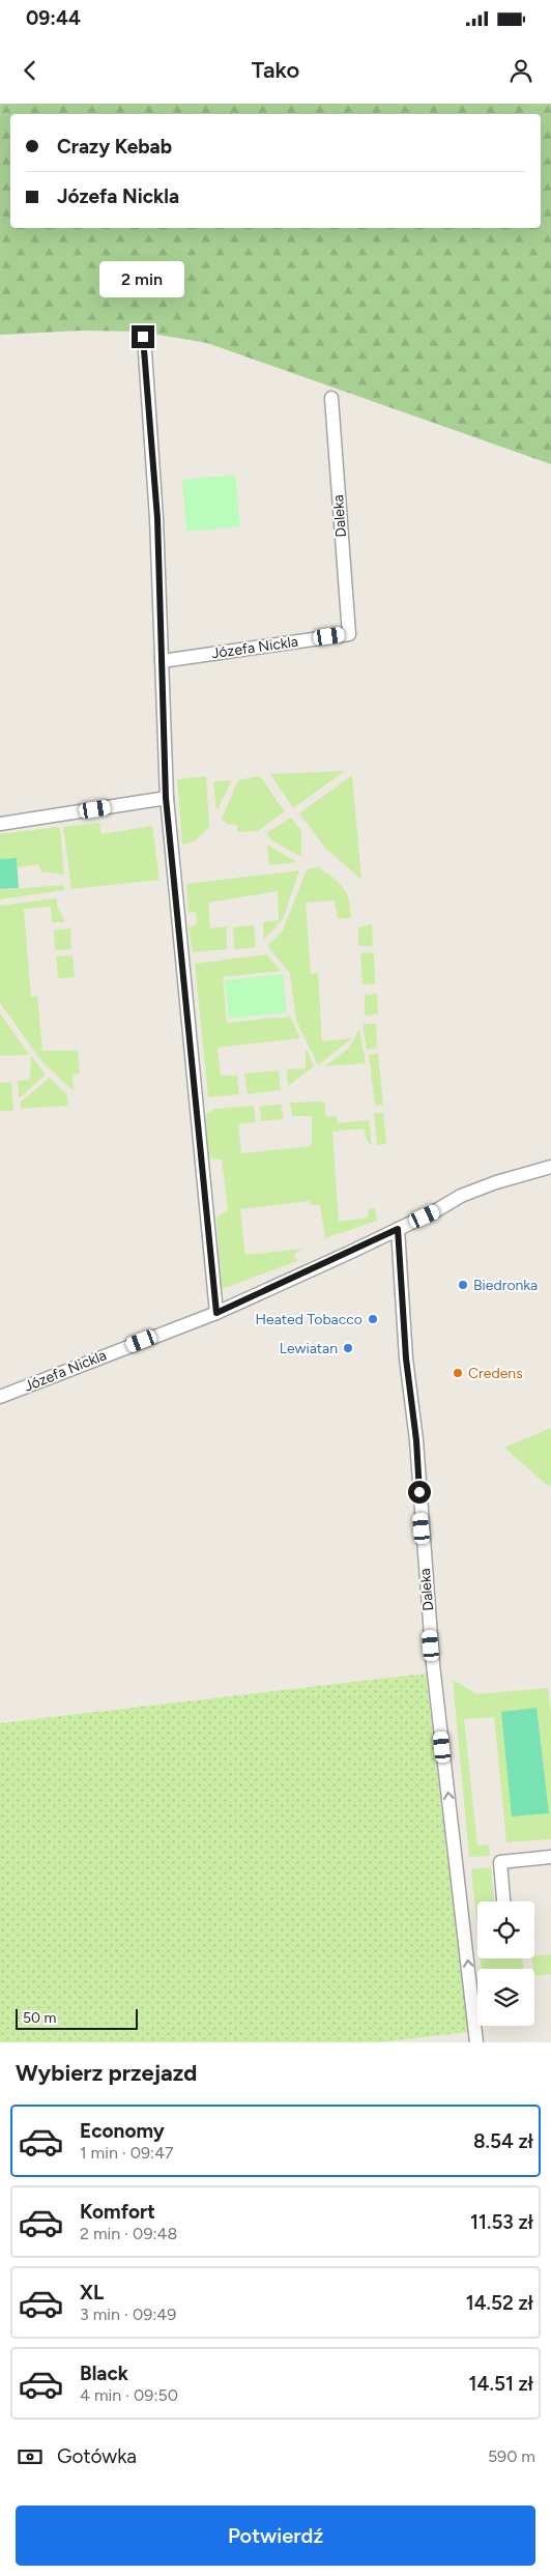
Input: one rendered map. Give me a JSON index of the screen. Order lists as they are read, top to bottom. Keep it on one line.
{"streets":{"street":["Daleka","Józefa Nickla"]},"crossings":[["Daleka","Józefa Nickla"]],"one_way":["Daleka"],"places":["Biedronka","Heated Tobacco","Lewiatan","Credens"],"scale_bar":"50 m","page":{"status":"09:44","header":"Tako","banner":["Crazy Kebab","Józefa Nickla"],"bubble":"2 min","scale":"50 m","heading":"Wybierz przejazd","list":[{"name":"Economy","note":"1 min · 09:47","value":"8.54 zł"},{"name":"Komfort","note":"2 min · 09:48","value":"11.53 zł"},{"name":"XL","note":"3 min · 09:49","value":"14.52 zł"},{"name":"Black","note":"4 min · 09:50","value":"14.51 zł"}],"pay":["Gotówka","590 m"],"buttons":"Potwierdź"}}
